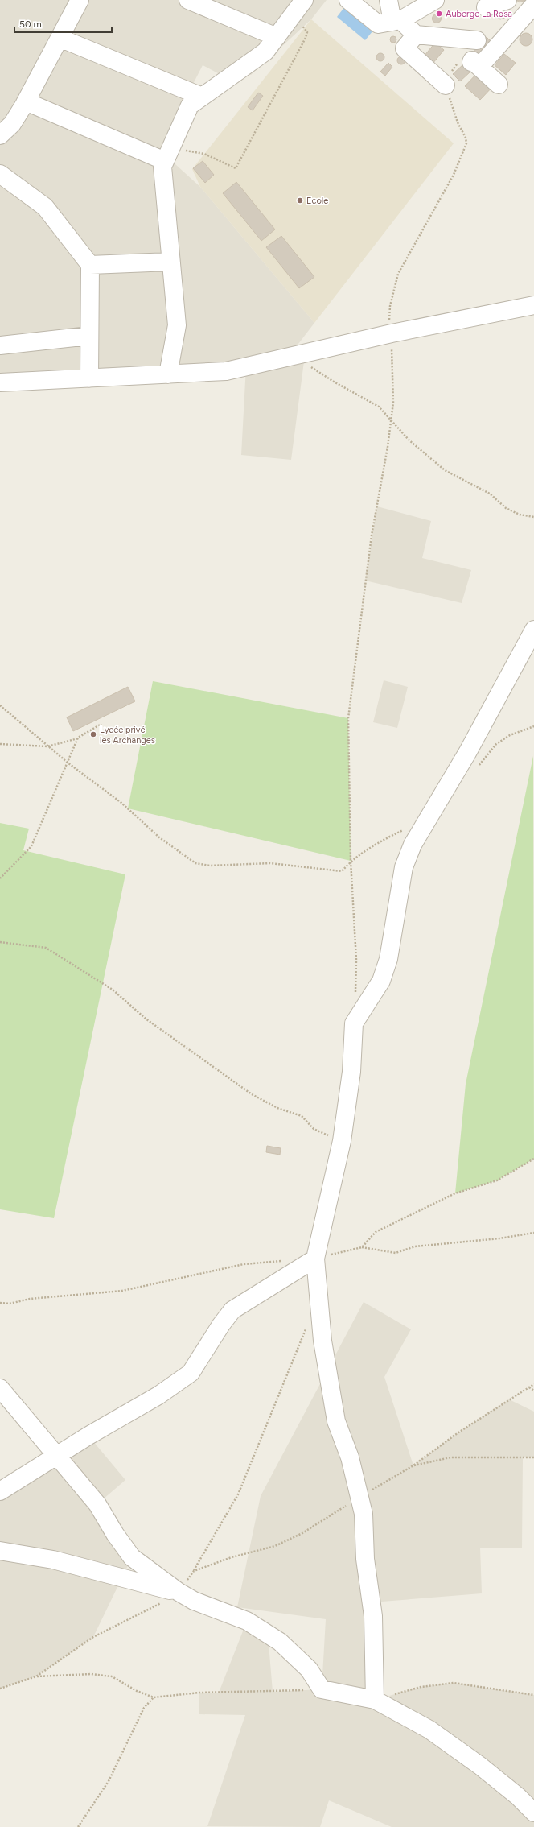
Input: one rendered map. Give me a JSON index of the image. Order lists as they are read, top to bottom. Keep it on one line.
{"places":["Auberge La Rosa","Ecole","Lycée privé les Archanges"],"scale_bar":"50 m"}
